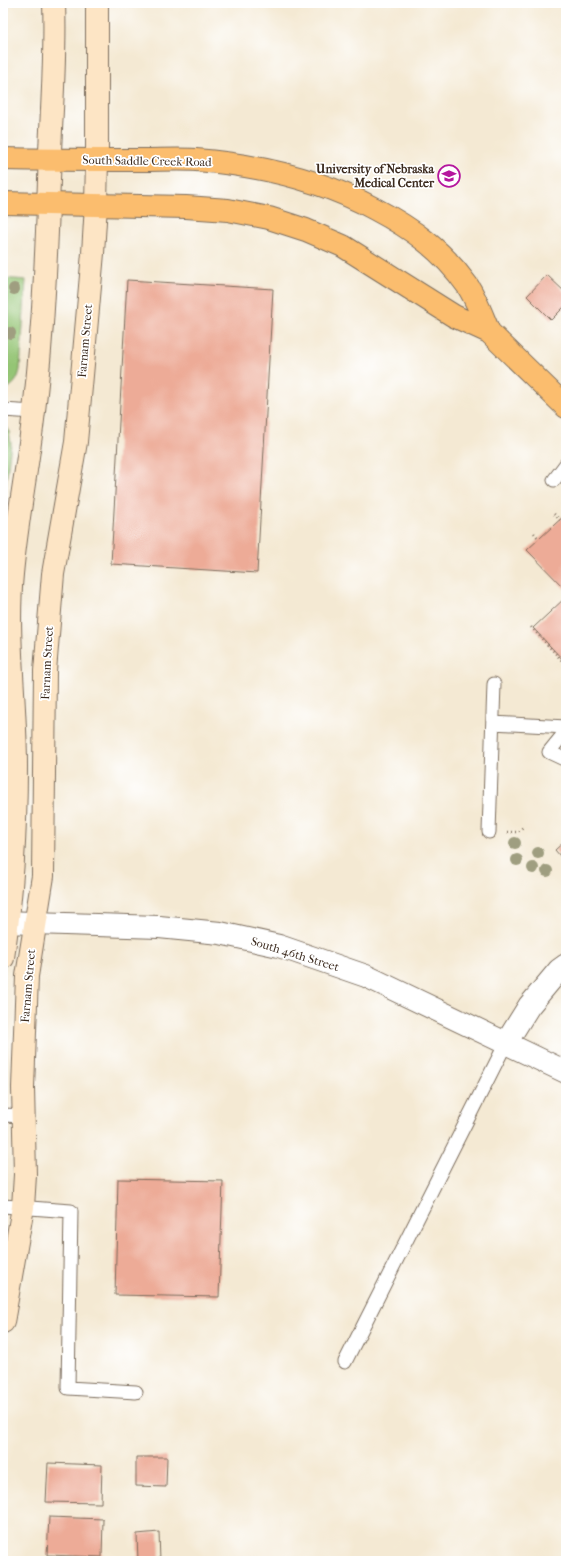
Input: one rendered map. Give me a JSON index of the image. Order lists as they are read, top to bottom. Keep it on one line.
{"streets":{"main road":["South Saddle Creek Road","Farnam Street"],"street":["South 46th Street"]},"crossings":[["South Saddle Creek Road","Farnam Street"],["Farnam Street","South 46th Street"]],"places":{"school or university":["University of Nebraska Medical Center"]}}
